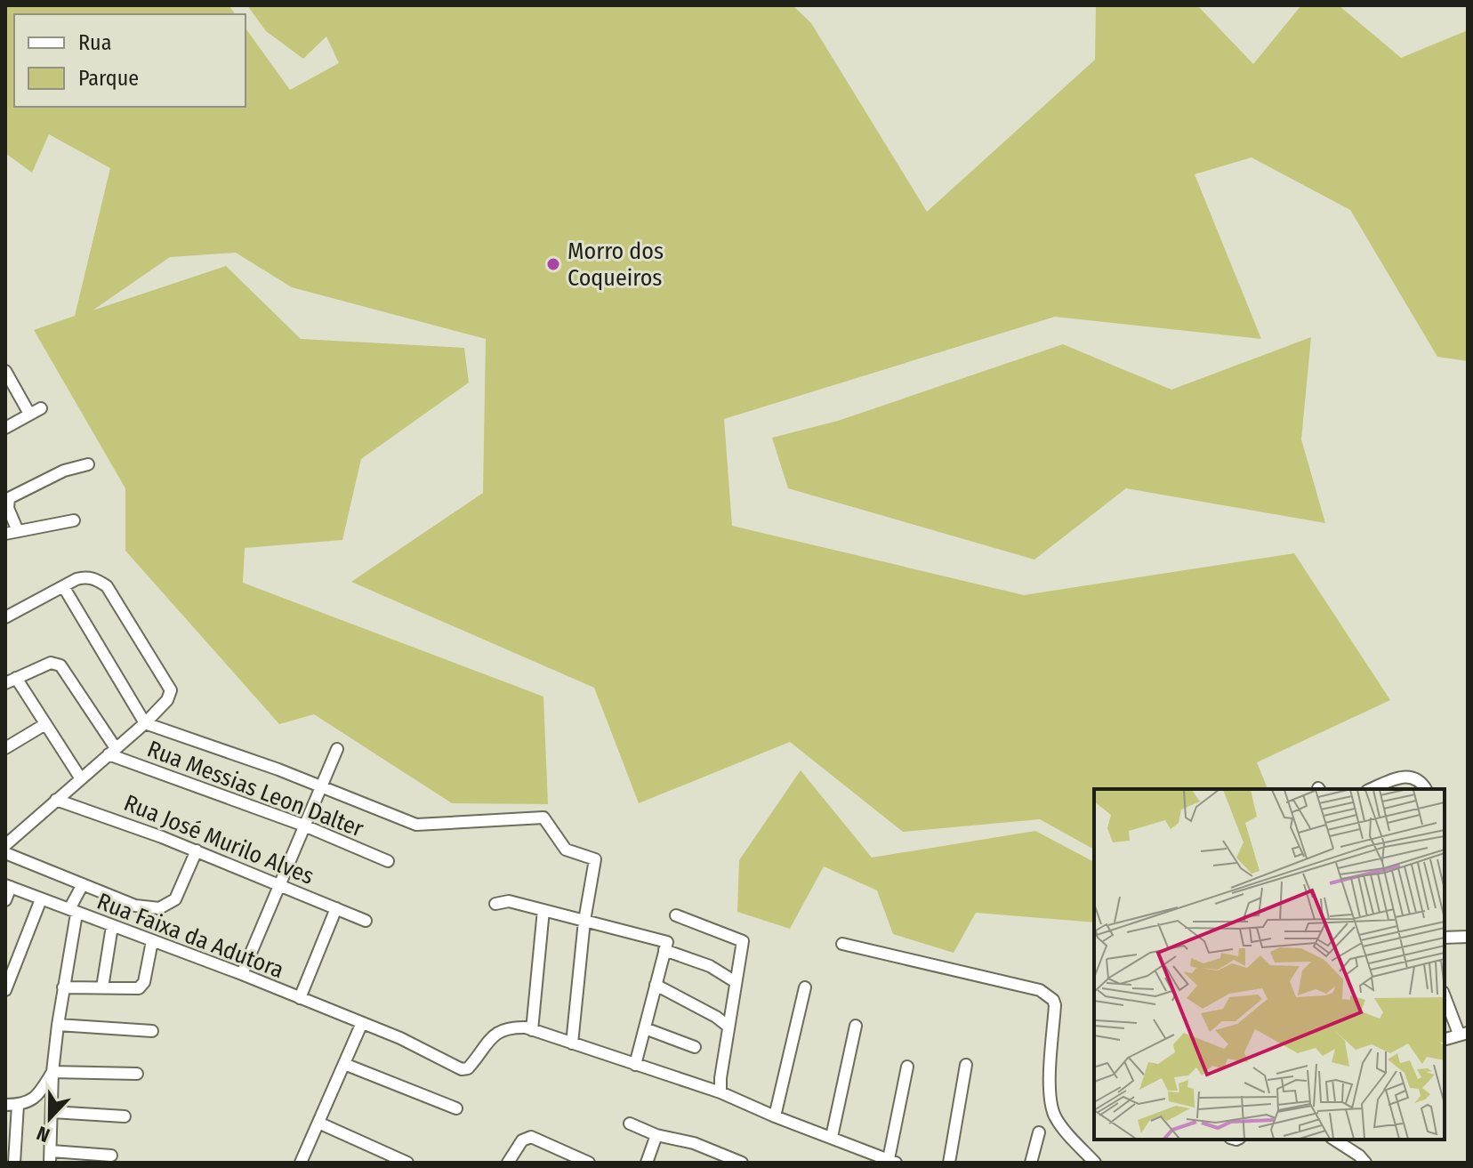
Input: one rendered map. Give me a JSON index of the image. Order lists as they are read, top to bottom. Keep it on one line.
{"streets":{"street":["Rua Messias Leon Dalter","Rua José Murilo Alves","Rua Faixa da Adutora"]},"crossings":[["Rua José Murilo Alves","Rua Faixa da Adutora"]],"places":["Morro dos Coqueiros"],"legend":["Rua","Parque"],"north":"bottom"}
